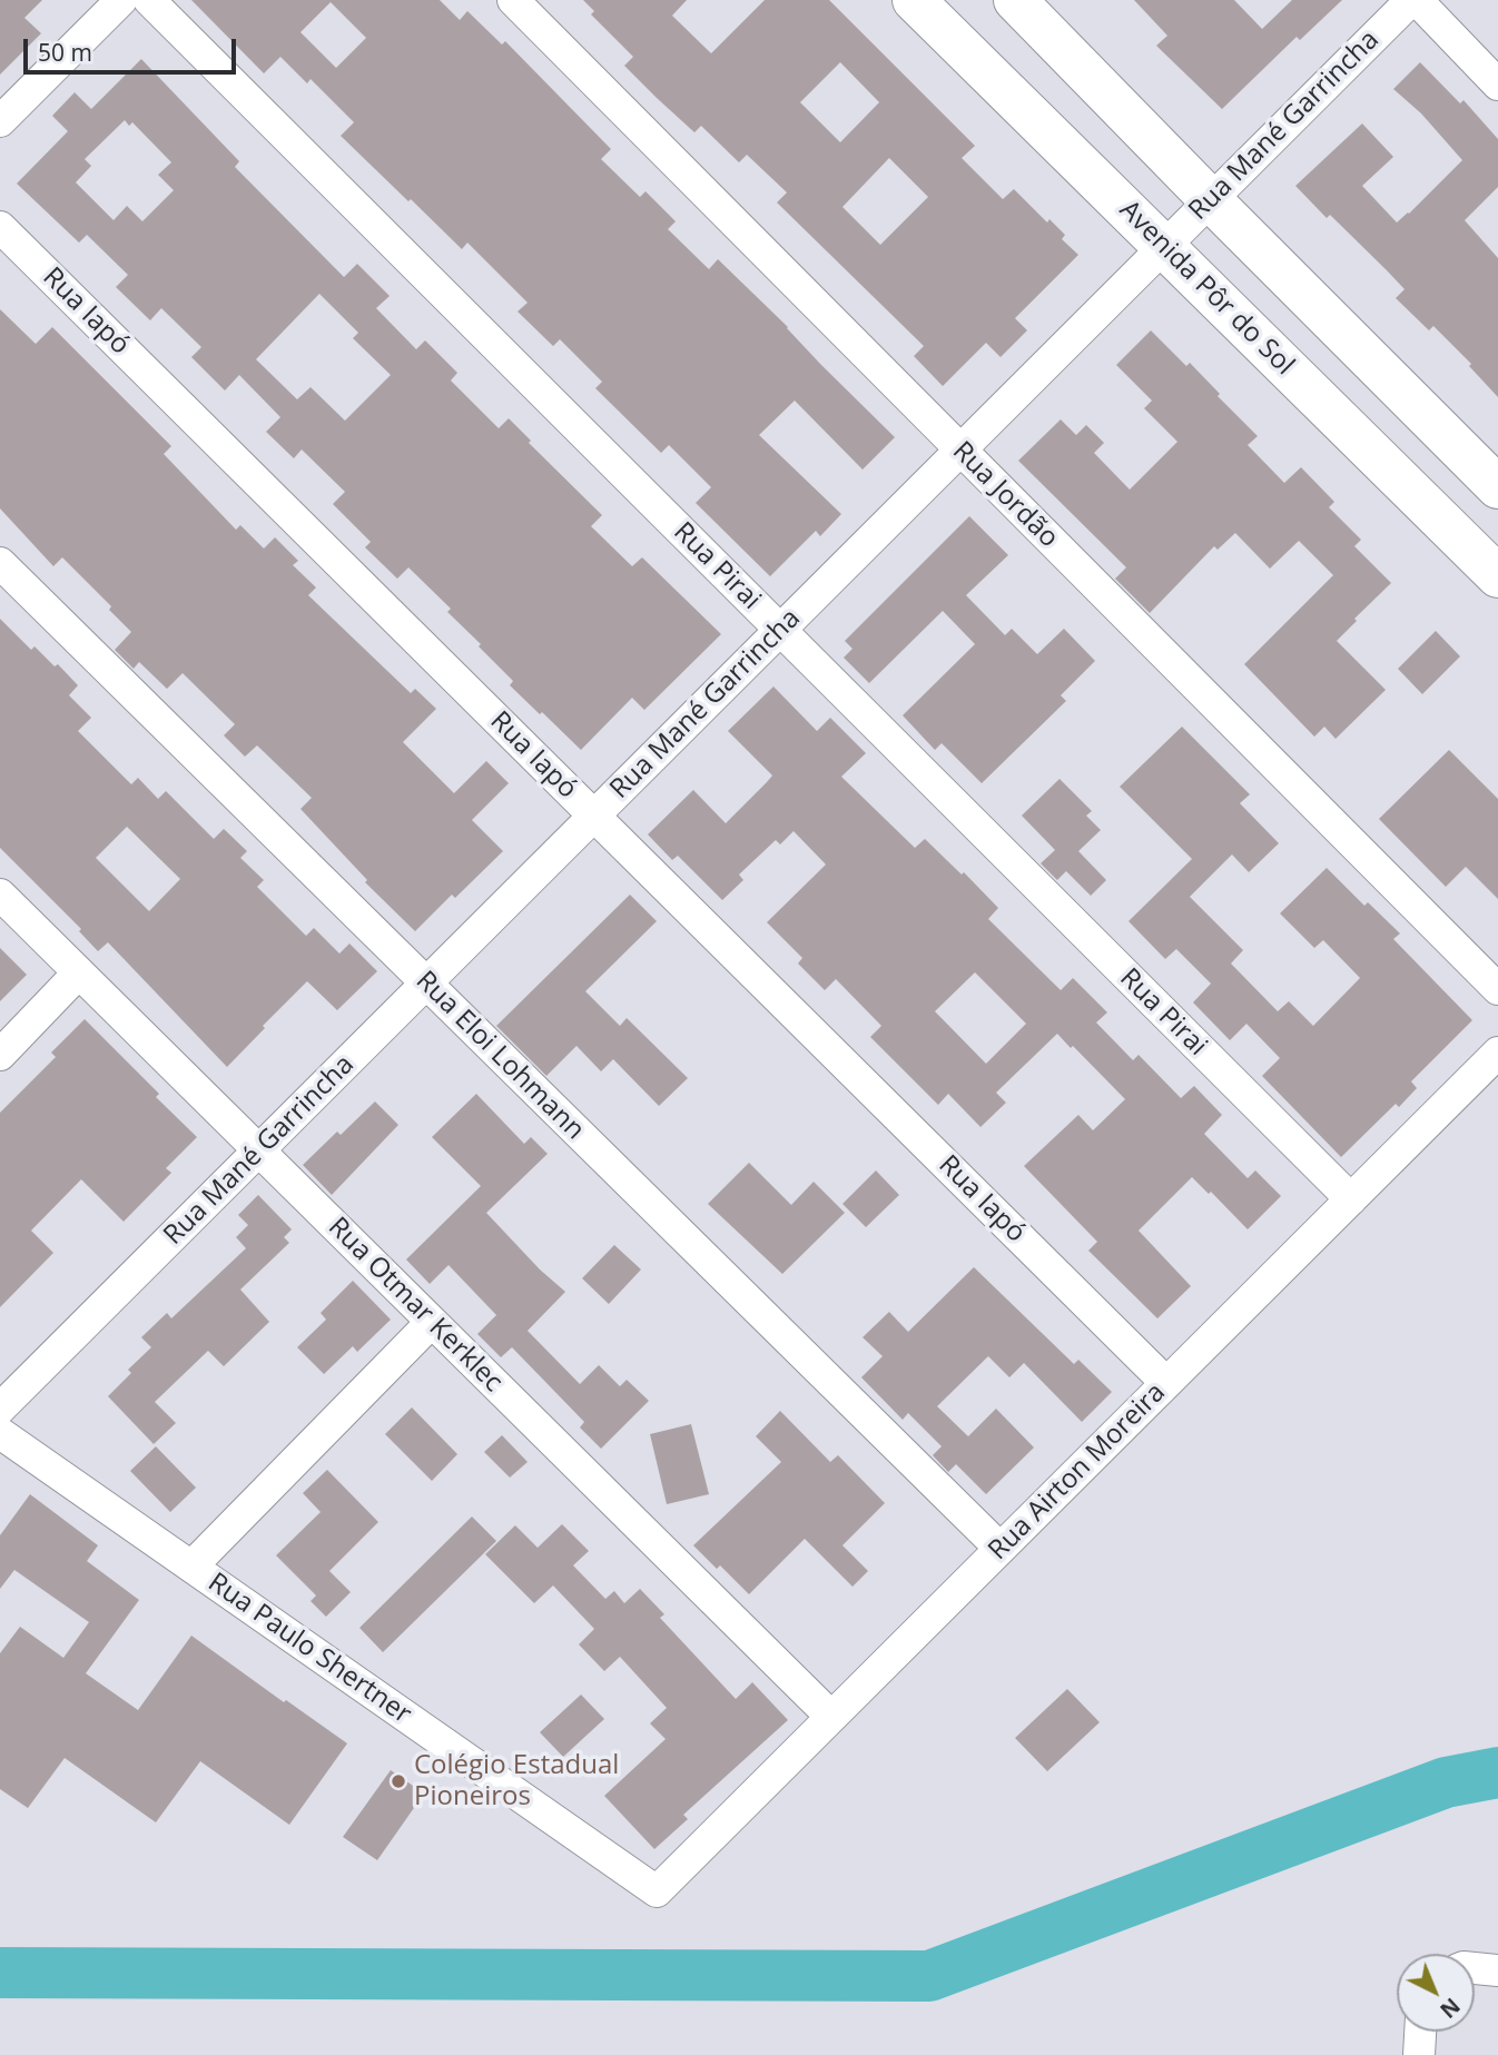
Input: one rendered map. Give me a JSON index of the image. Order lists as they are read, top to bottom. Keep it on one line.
{"streets":{"street":["Rua Mané Garrincha","Avenida Pôr do Sol","Rua Iapó","Rua Jordão","Rua Pirai","Rua Eloi Lohmann","Rua Otmar Kerklec","Rua Airton Moreira","Rua Paulo Shertner"]},"crossings":[["Rua Mané Garrincha","Avenida Pôr do Sol"],["Rua Mané Garrincha","Rua Iapó"],["Rua Mané Garrincha","Rua Jordão"],["Rua Mané Garrincha","Rua Pirai"],["Rua Mané Garrincha","Rua Eloi Lohmann"],["Rua Mané Garrincha","Rua Otmar Kerklec"],["Rua Iapó","Rua Airton Moreira"],["Rua Pirai","Rua Airton Moreira"],["Rua Eloi Lohmann","Rua Airton Moreira"],["Rua Otmar Kerklec","Rua Airton Moreira"],["Rua Airton Moreira","Rua Paulo Shertner"]],"places":["Colégio Estadual Pioneiros"],"scale_bar":"50 m","north":"bottom right"}
